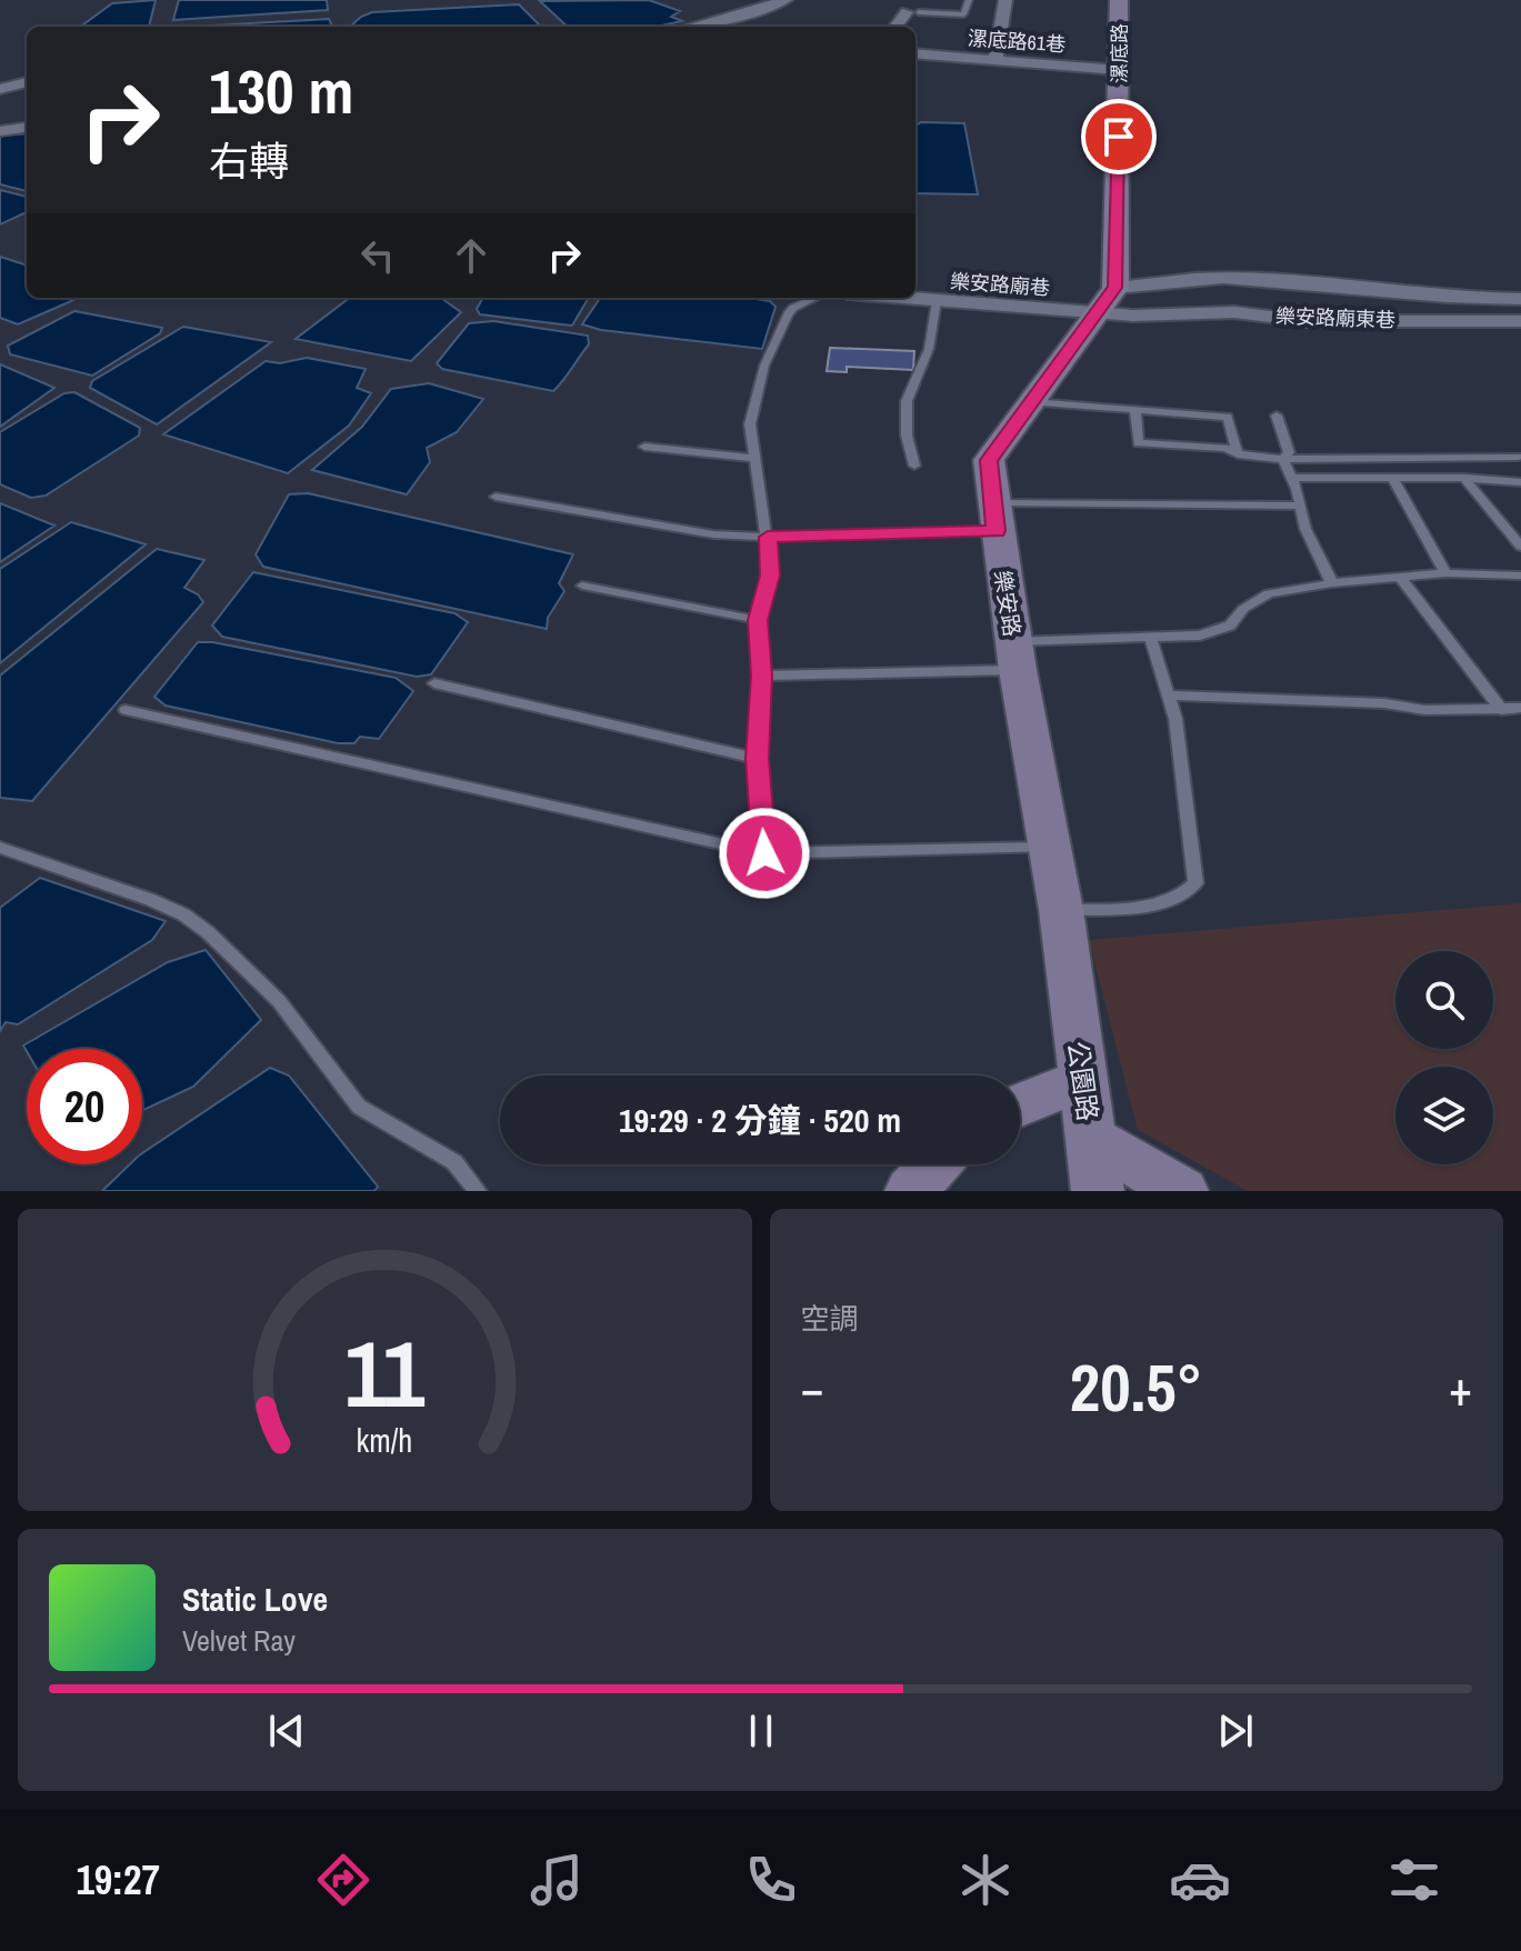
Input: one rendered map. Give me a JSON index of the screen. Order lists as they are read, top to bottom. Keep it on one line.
{"streets":{"street":["漯底路61巷","漯底路","樂安路廟巷","樂安路廟東巷","樂安路","公園路"]},"crossings":[["漯底路61巷","漯底路"],["漯底路","樂安路廟巷"],["漯底路","樂安路廟東巷"],["漯底路","樂安路"],["樂安路廟巷","樂安路廟東巷"],["樂安路廟巷","樂安路"],["樂安路廟東巷","樂安路"],["樂安路","公園路"]],"page":{"turn":["130 m","右轉"],"limit":"20","trip":"19:29 · 2 分鐘 · 520 m","tile":"空調","heat":["−","20.5°","+"],"song":["Static Love","Velvet Ray"],"tabs":"19:27","gauge":["11","km/h"]}}
